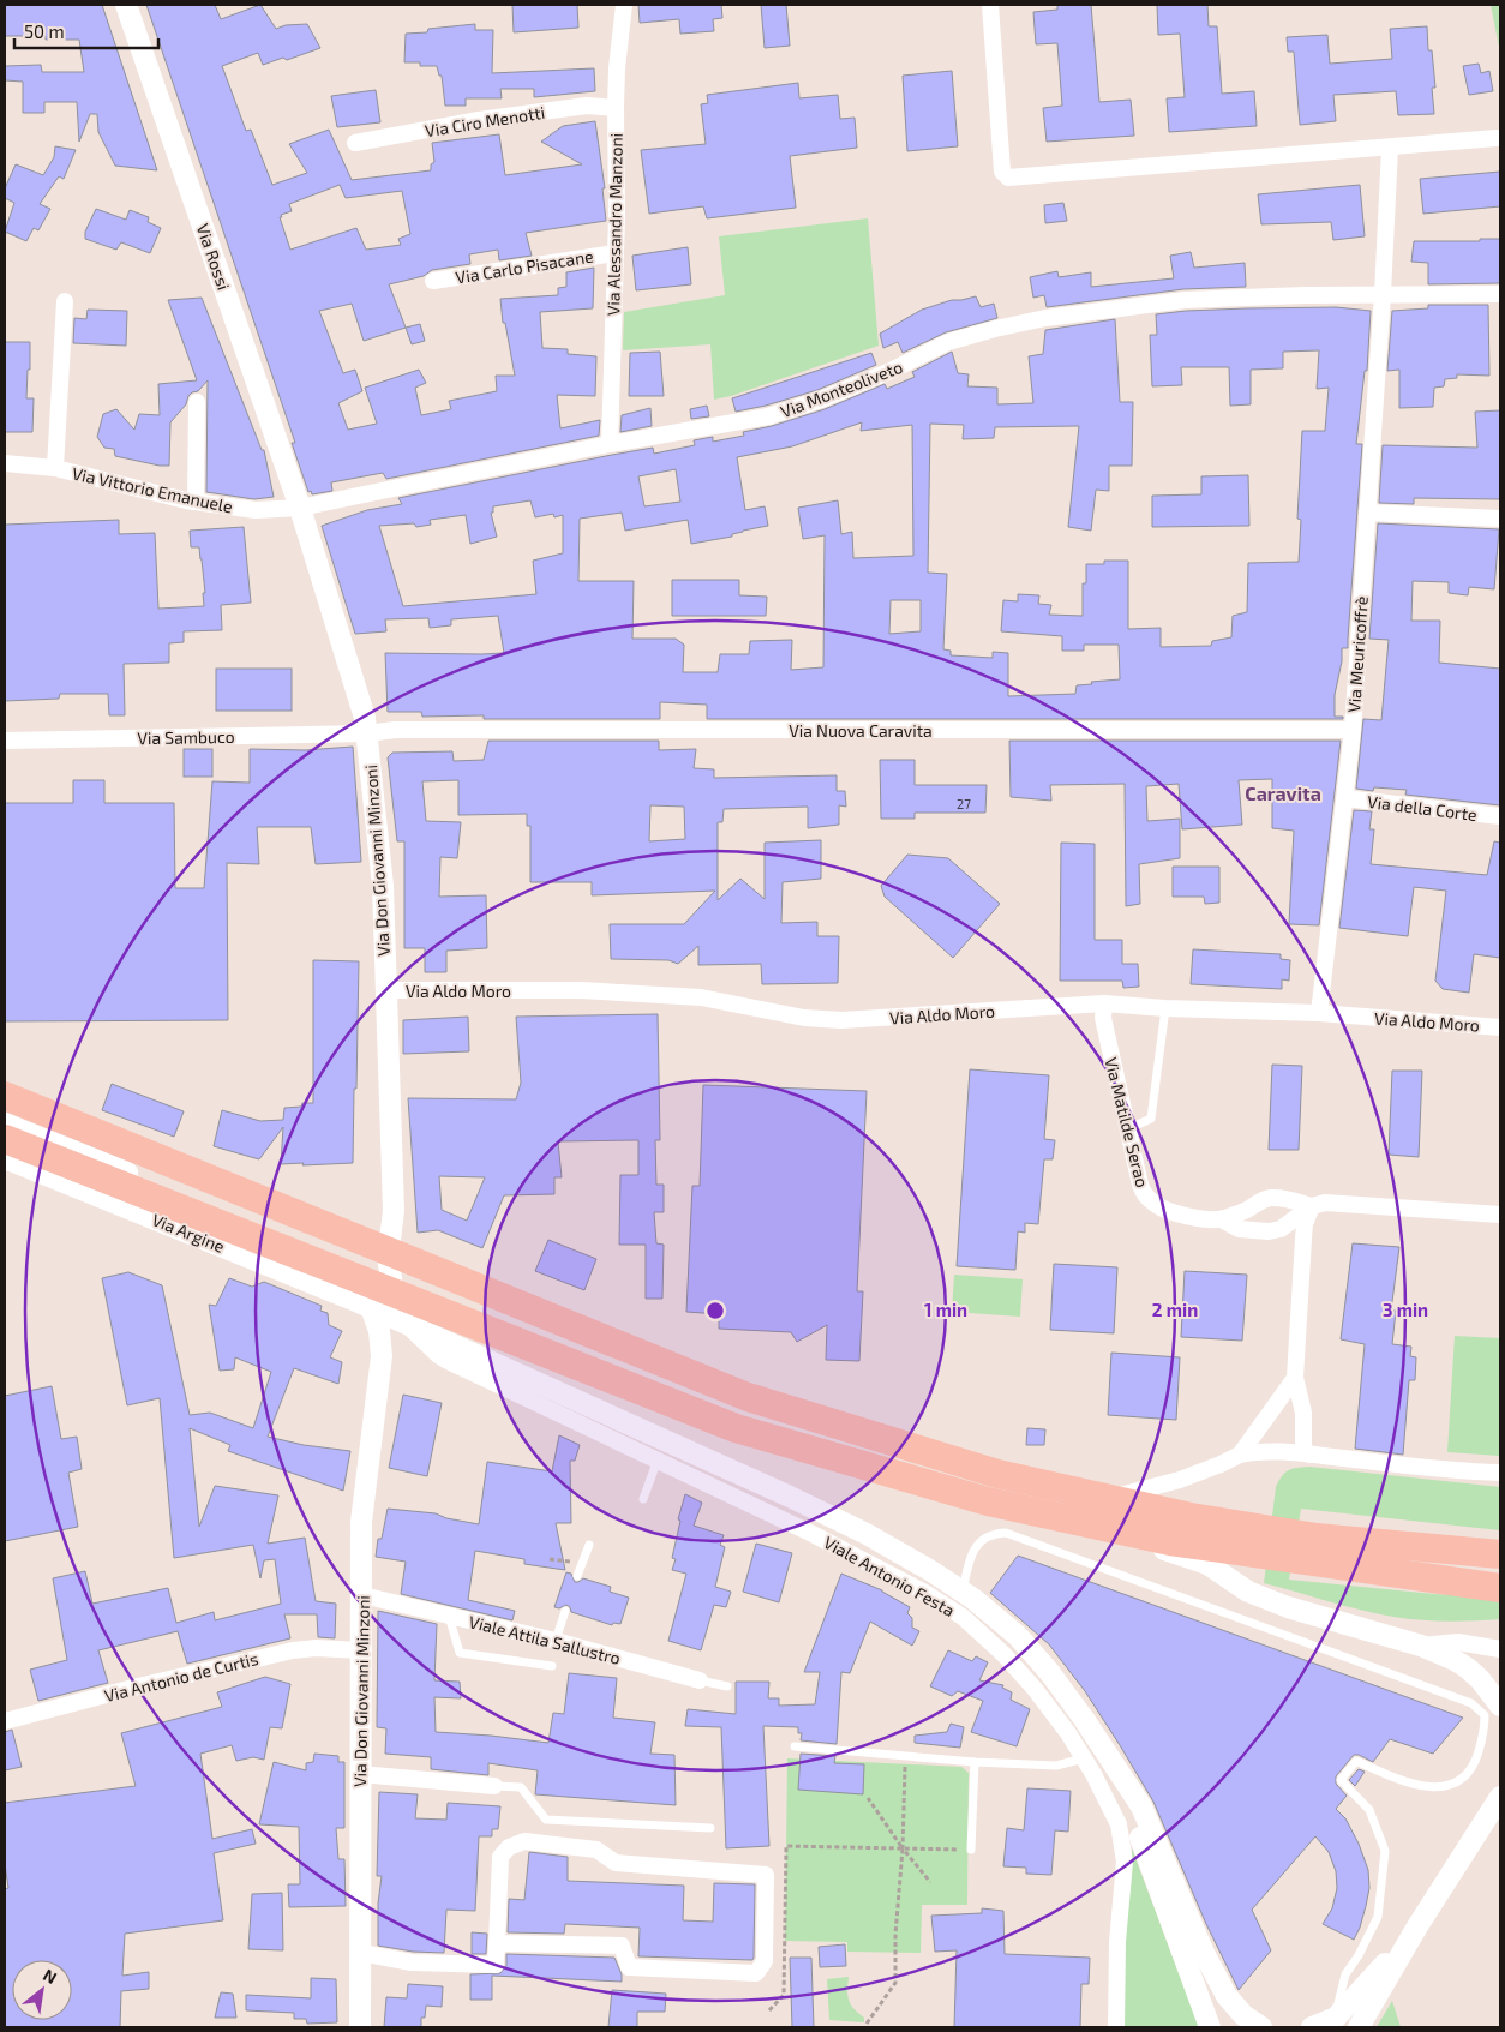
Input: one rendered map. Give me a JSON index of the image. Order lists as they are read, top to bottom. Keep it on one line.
{"streets":{"street":["Via Ciro Menotti","Via Alessandro Manzoni","Via Rossi","Via Carlo Pisacane","Via Monteoliveto","Via Vittorio Emanuele","Via Meuricoffrè","Via Nuova Caravita","Via Sambuco","Via della Corte","Via Don Giovanni Minzoni","Via Aldo Moro","Via Matilde Serao","Via Argine","Viale Antonio Festa","Viale Attila Sallustro","Via Antonio de Curtis"]},"crossings":[["Via Ciro Menotti","Via Alessandro Manzoni"],["Via Alessandro Manzoni","Via Carlo Pisacane"],["Via Alessandro Manzoni","Via Monteoliveto"],["Via Rossi","Via Monteoliveto"],["Via Rossi","Via Vittorio Emanuele"],["Via Rossi","Via Don Giovanni Minzoni"],["Via Monteoliveto","Via Vittorio Emanuele"],["Via Monteoliveto","Via Meuricoffrè"],["Via Monteoliveto","Via Don Giovanni Minzoni"],["Via Vittorio Emanuele","Via Don Giovanni Minzoni"],["Via Meuricoffrè","Via Nuova Caravita"],["Via Meuricoffrè","Via della Corte"],["Via Meuricoffrè","Via Aldo Moro"],["Via Nuova Caravita","Via Sambuco"],["Via Nuova Caravita","Via Don Giovanni Minzoni"],["Via Sambuco","Via Don Giovanni Minzoni"],["Via Don Giovanni Minzoni","Via Aldo Moro"],["Via Don Giovanni Minzoni","Via Argine"],["Via Don Giovanni Minzoni","Viale Antonio Festa"],["Via Don Giovanni Minzoni","Viale Attila Sallustro"],["Via Don Giovanni Minzoni","Via Antonio de Curtis"],["Via Aldo Moro","Via Matilde Serao"],["Via Argine","Viale Antonio Festa"]],"districts":["Caravita"],"house_numbers":["27"],"scale_bar":"50 m","north":"top right","rings":["1 min","2 min","3 min"]}
